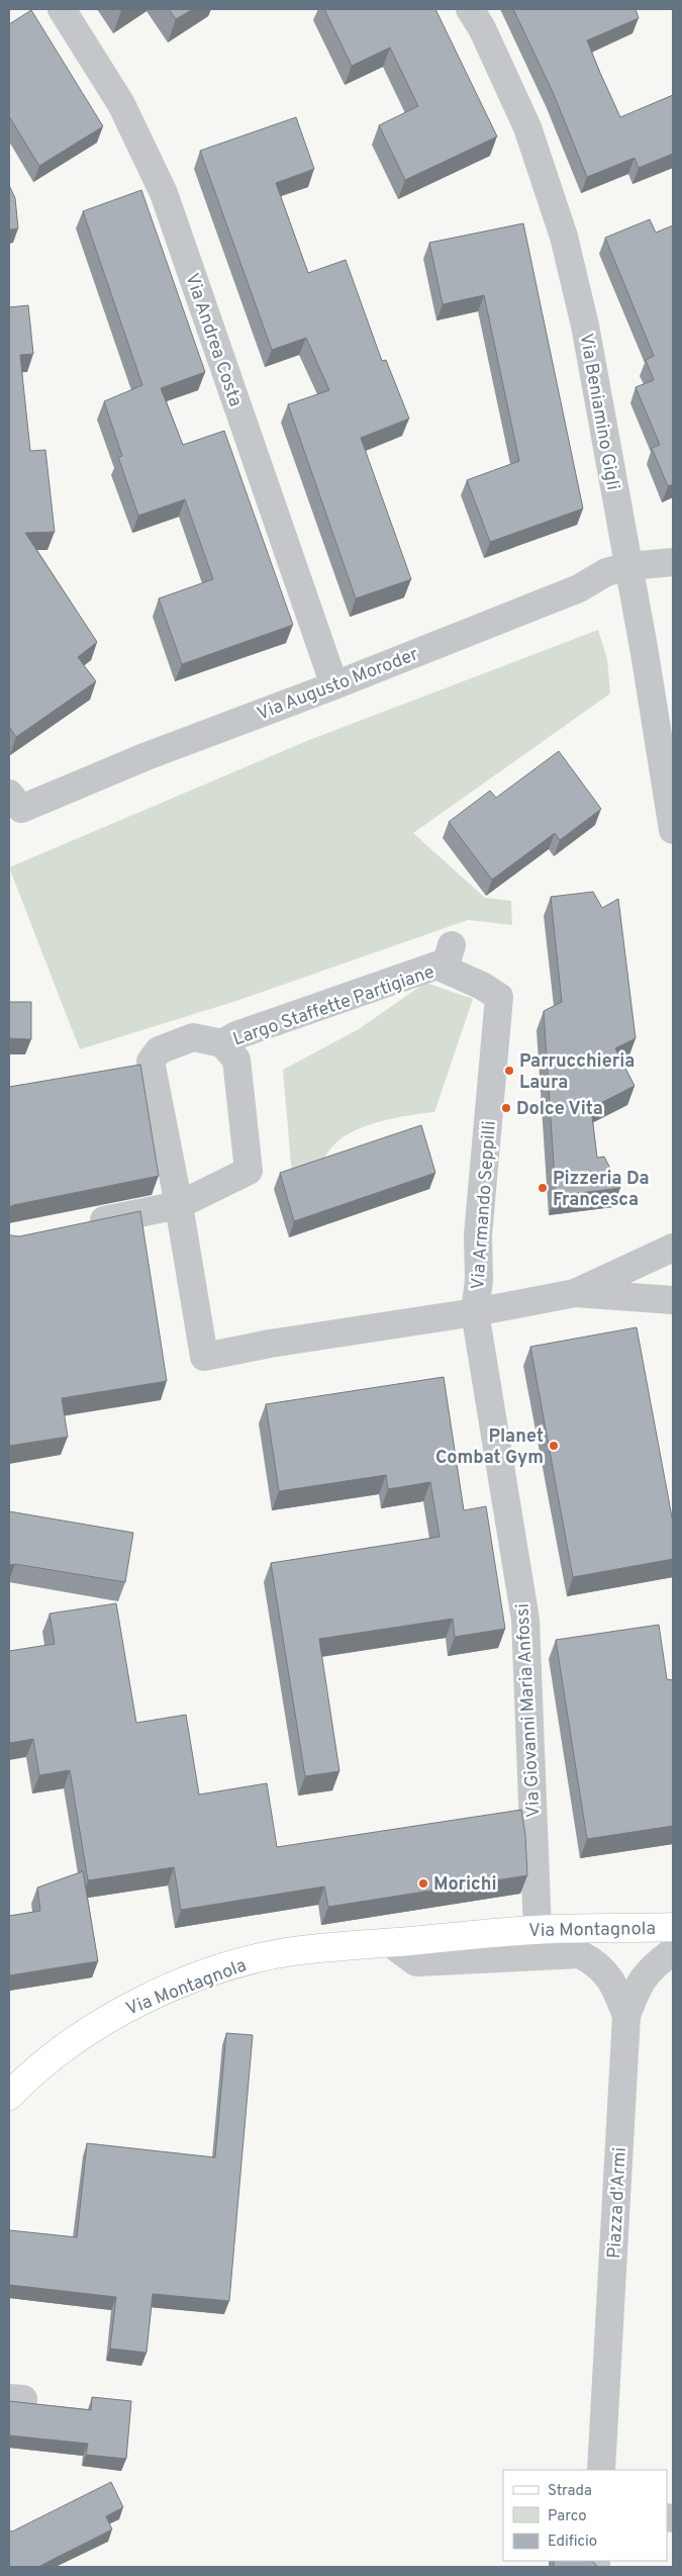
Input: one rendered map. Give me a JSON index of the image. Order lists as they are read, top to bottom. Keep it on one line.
{"streets":{"main road":["Via Montagnola"],"street":["Via Andrea Costa","Via Beniamino Gigli","Via Augusto Moroder","Largo Staffette Partigiane","Via Armando Seppilli","Via Giovanni Maria Anfossi","Piazza d'Armi"]},"crossings":[["Via Andrea Costa","Via Augusto Moroder"],["Via Beniamino Gigli","Via Augusto Moroder"],["Largo Staffette Partigiane","Via Armando Seppilli"],["Via Armando Seppilli","Via Giovanni Maria Anfossi"],["Via Giovanni Maria Anfossi","Via Montagnola"],["Via Montagnola","Piazza d'Armi"]],"places":["Parrucchieria Laura","Dolce Vita","Pizzeria Da Francesca","Planet Combat Gym","Morichi"],"legend":["Strada","Parco","Edificio"]}
